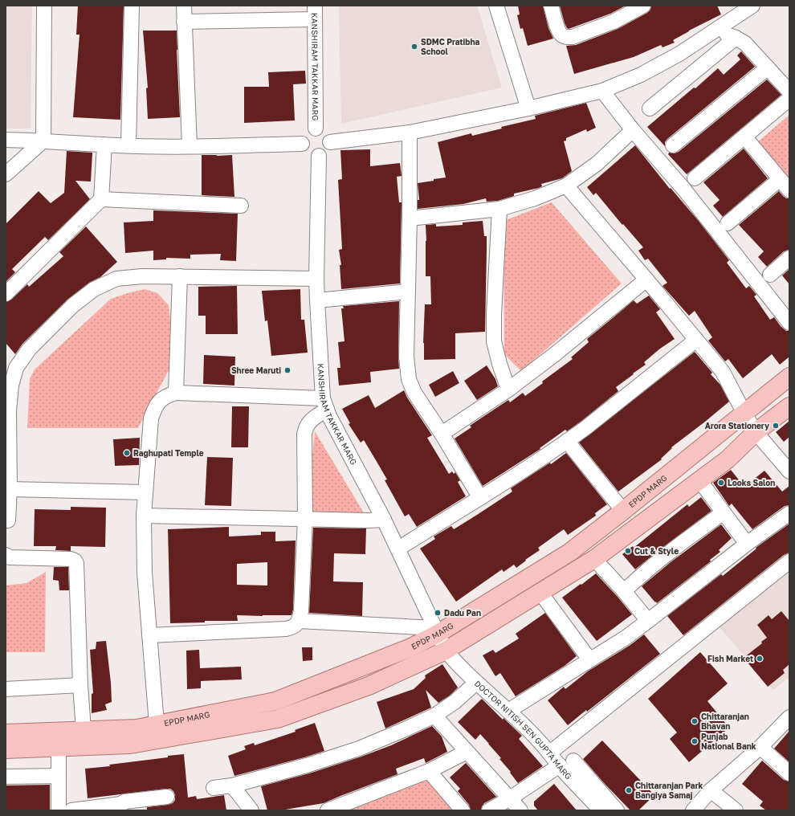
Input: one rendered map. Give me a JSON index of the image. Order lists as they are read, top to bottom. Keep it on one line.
{"streets":{"main road":["EPDP MARG"],"street":["KANSHIRAM TAKKAR MARG","DOCTOR NITISH SEN GUPTA MARG"]},"crossings":[["KANSHIRAM TAKKAR MARG","EPDP MARG"],["KANSHIRAM TAKKAR MARG","DOCTOR NITISH SEN GUPTA MARG"],["EPDP MARG","DOCTOR NITISH SEN GUPTA MARG"]],"places":["SDMC Pratibha School","Shree Maruti","Arora Stationery","Raghupati Temple","Looks Salon","Cut & Style","Dadu Pan","Fish Market","Chittaranjan Bhavan","Punjab National Bank","Chittaranjan Park Bangiya Samaj"]}
